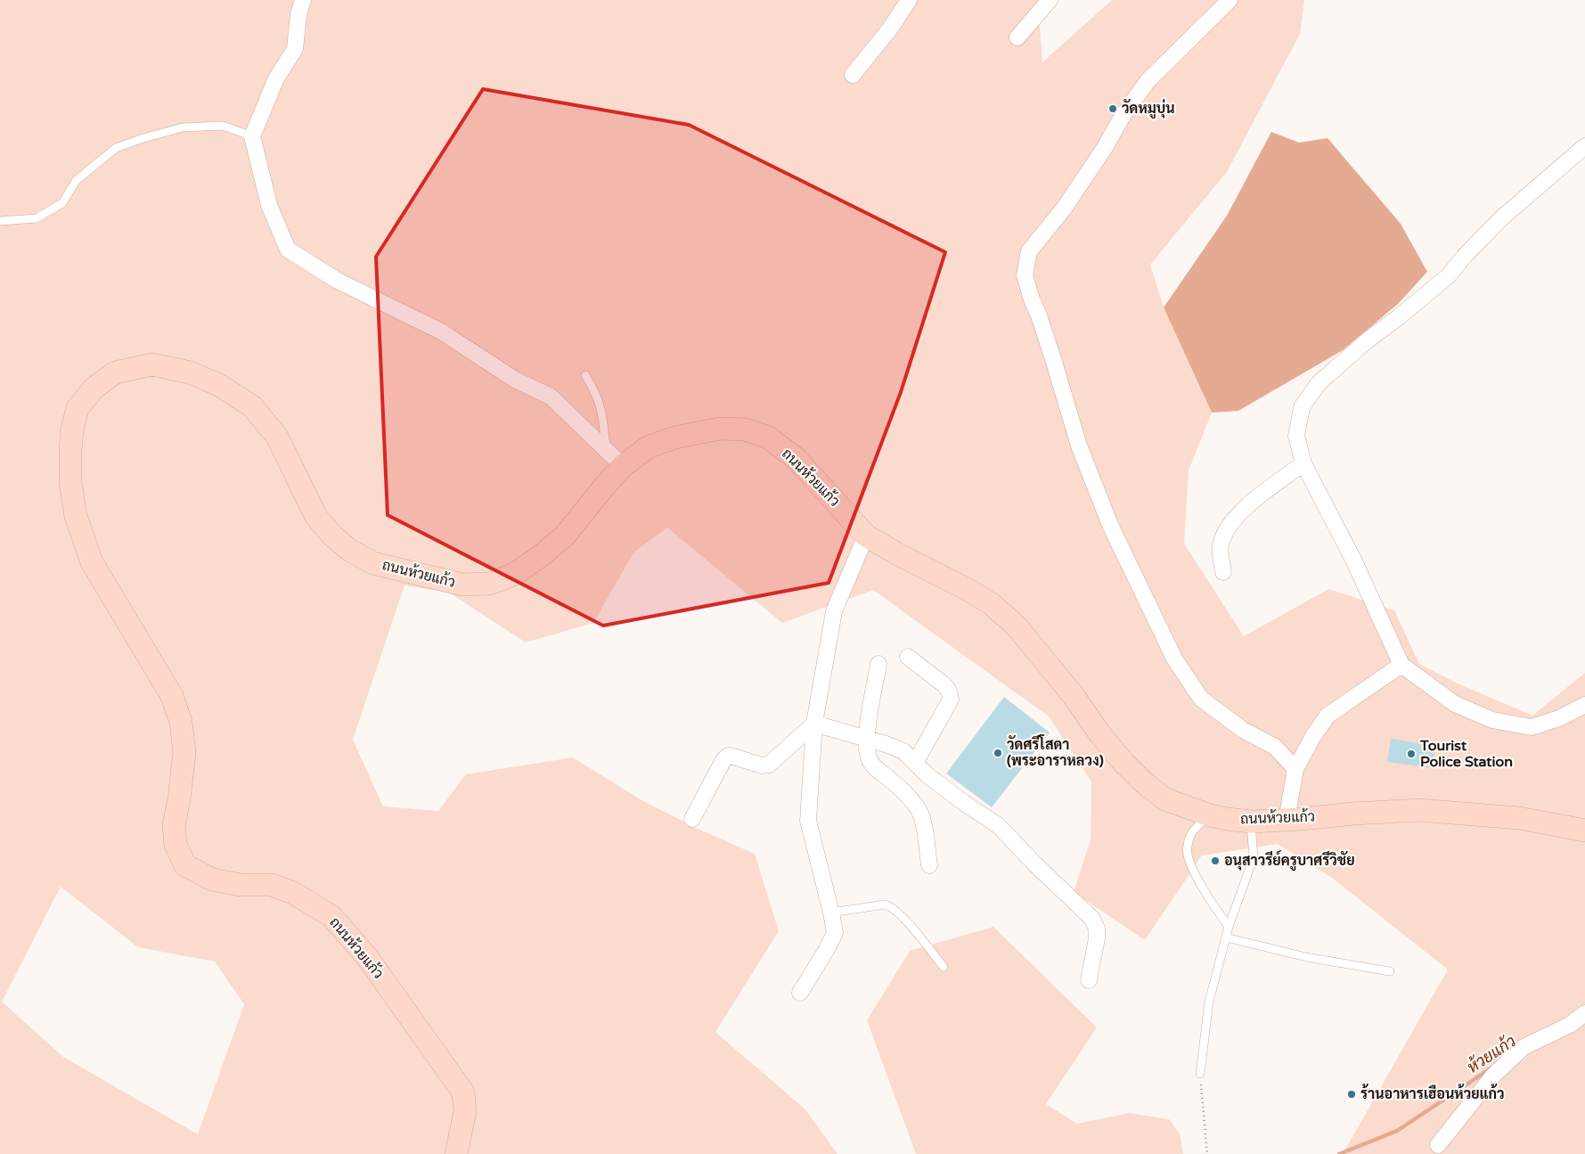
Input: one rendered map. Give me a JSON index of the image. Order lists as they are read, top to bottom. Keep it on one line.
{"streets":{"main road":["ถนนห้วยแก้ว"]},"water":["ห้วยแก้ว"],"places":["วัดหมูบุ่น","วัดศรีโสดา (พระอาราหลวง)","Tourist Police Station","อนุสาวรีย์ครูบาศรีวิชัย","ร้านอาหารเฮือนห้วยแก้ว"]}
